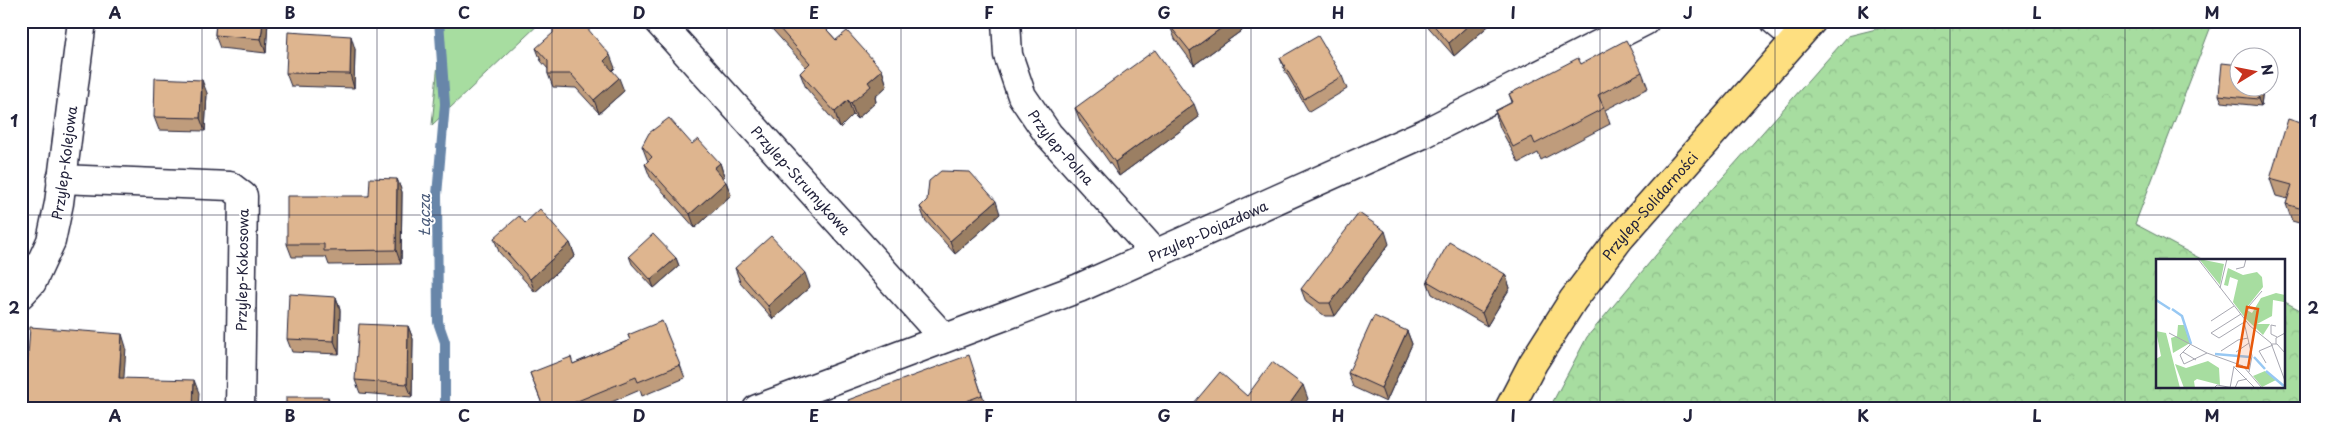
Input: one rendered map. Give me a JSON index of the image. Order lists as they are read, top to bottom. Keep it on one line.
{"streets":{"main road":["Przylep-Solidarności"],"street":["Przylep-Polna","Przylep-Kolejowa","Przylep-Strumykowa","Przylep-Dojazdowa","Przylep-Kokosowa"]},"crossings":[["Przylep-Polna","Przylep-Dojazdowa"],["Przylep-Kolejowa","Przylep-Kokosowa"],["Przylep-Strumykowa","Przylep-Dojazdowa"]],"water":["Łącza"],"north":"right","grid":{"columns":["A","B","C","D","E","F","G","H","I","J","K","L","M"],"rows":["1","2"]}}
